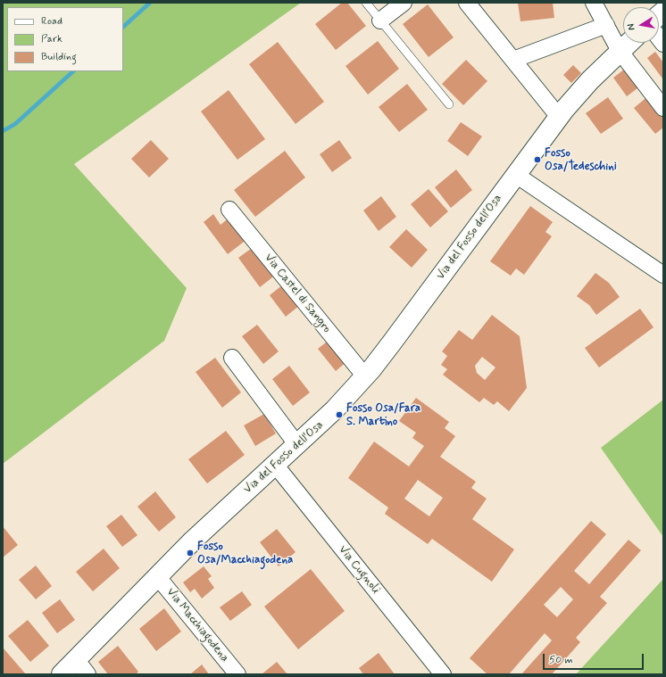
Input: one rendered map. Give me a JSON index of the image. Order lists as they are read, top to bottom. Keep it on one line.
{"streets":{"street":["Via del Fosso dell'Osa","Via Castel di Sangro","Via Cugnoli","Via Macchiagodena"]},"crossings":[["Via del Fosso dell'Osa","Via Castel di Sangro"],["Via del Fosso dell'Osa","Via Cugnoli"],["Via del Fosso dell'Osa","Via Macchiagodena"]],"places":["Fosso Osa/Tedeschini","Fosso Osa/Fara S. Martino","Fosso Osa/Macchiagodena"],"legend":["Road","Park","Building"],"scale_bar":"50 m","north":"left"}
